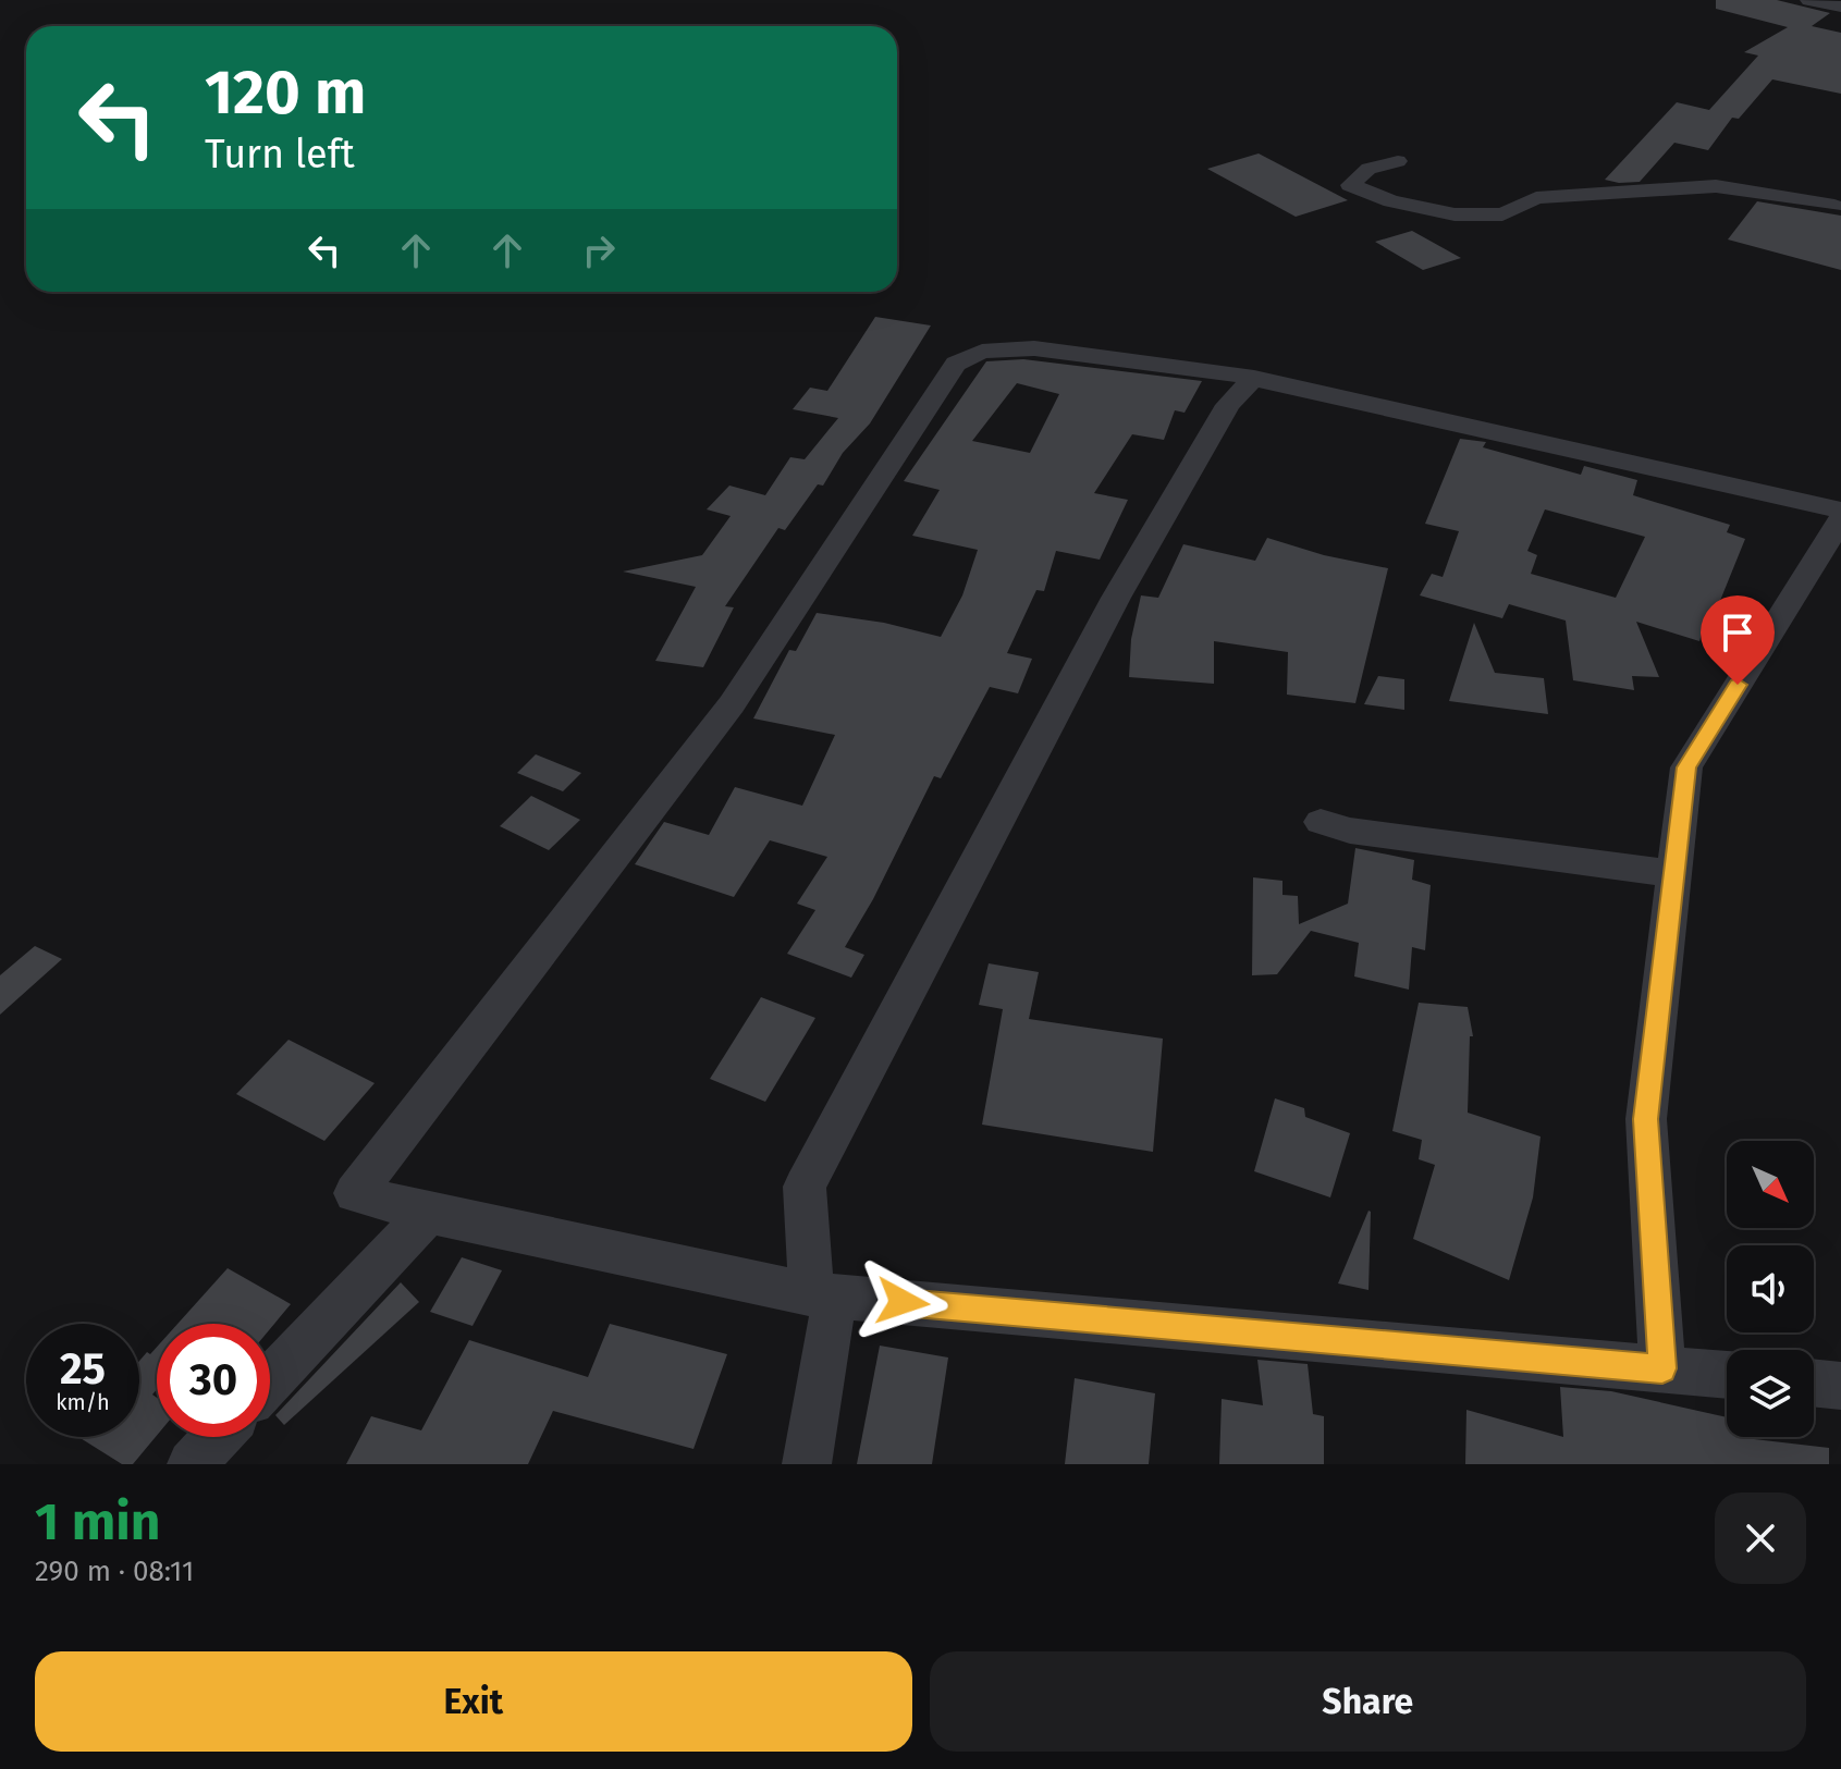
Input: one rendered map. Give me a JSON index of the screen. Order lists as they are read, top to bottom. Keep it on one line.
{"north":"bottom right","page":{"turn":["120 m","Turn left"],"speed":"25 km/h","limit":"30","heading":["1 min","290 m · 08:11"],"buttons":["Exit","Share"]}}
